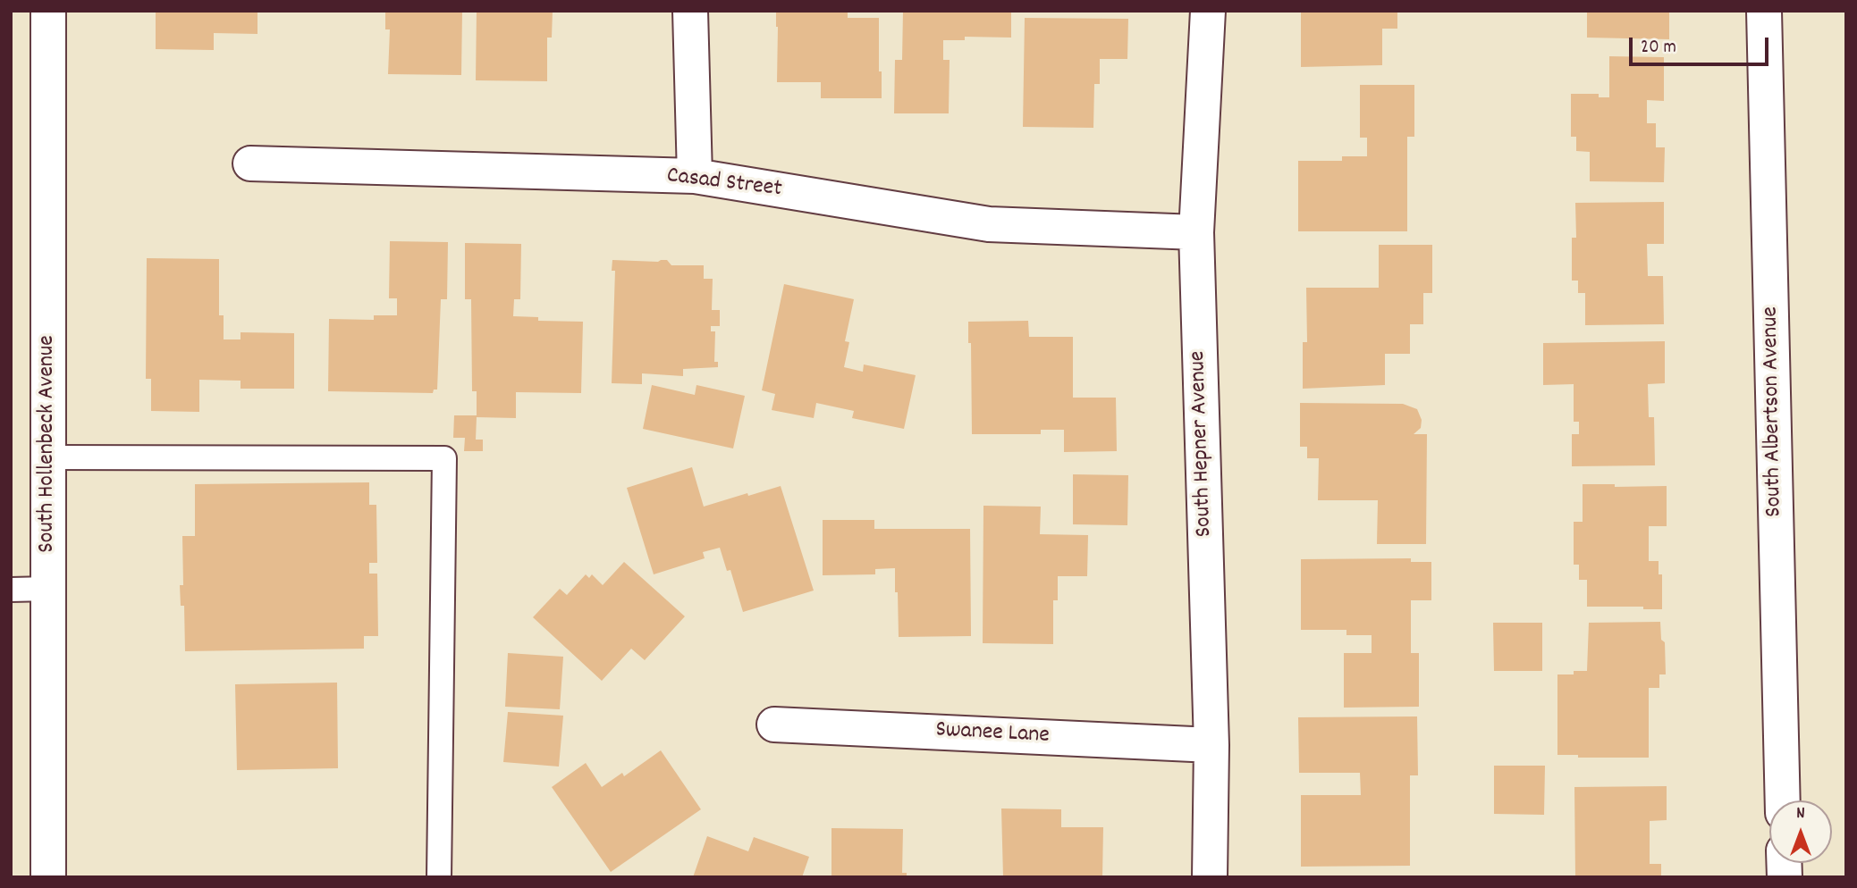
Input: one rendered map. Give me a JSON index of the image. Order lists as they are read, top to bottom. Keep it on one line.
{"streets":{"street":["Casad Street","South Albertson Avenue","South Hollenbeck Avenue","South Hepner Avenue","Swanee Lane"]},"crossings":[["Casad Street","South Hepner Avenue"],["South Hepner Avenue","Swanee Lane"]],"scale_bar":"20 m","north":"top"}
